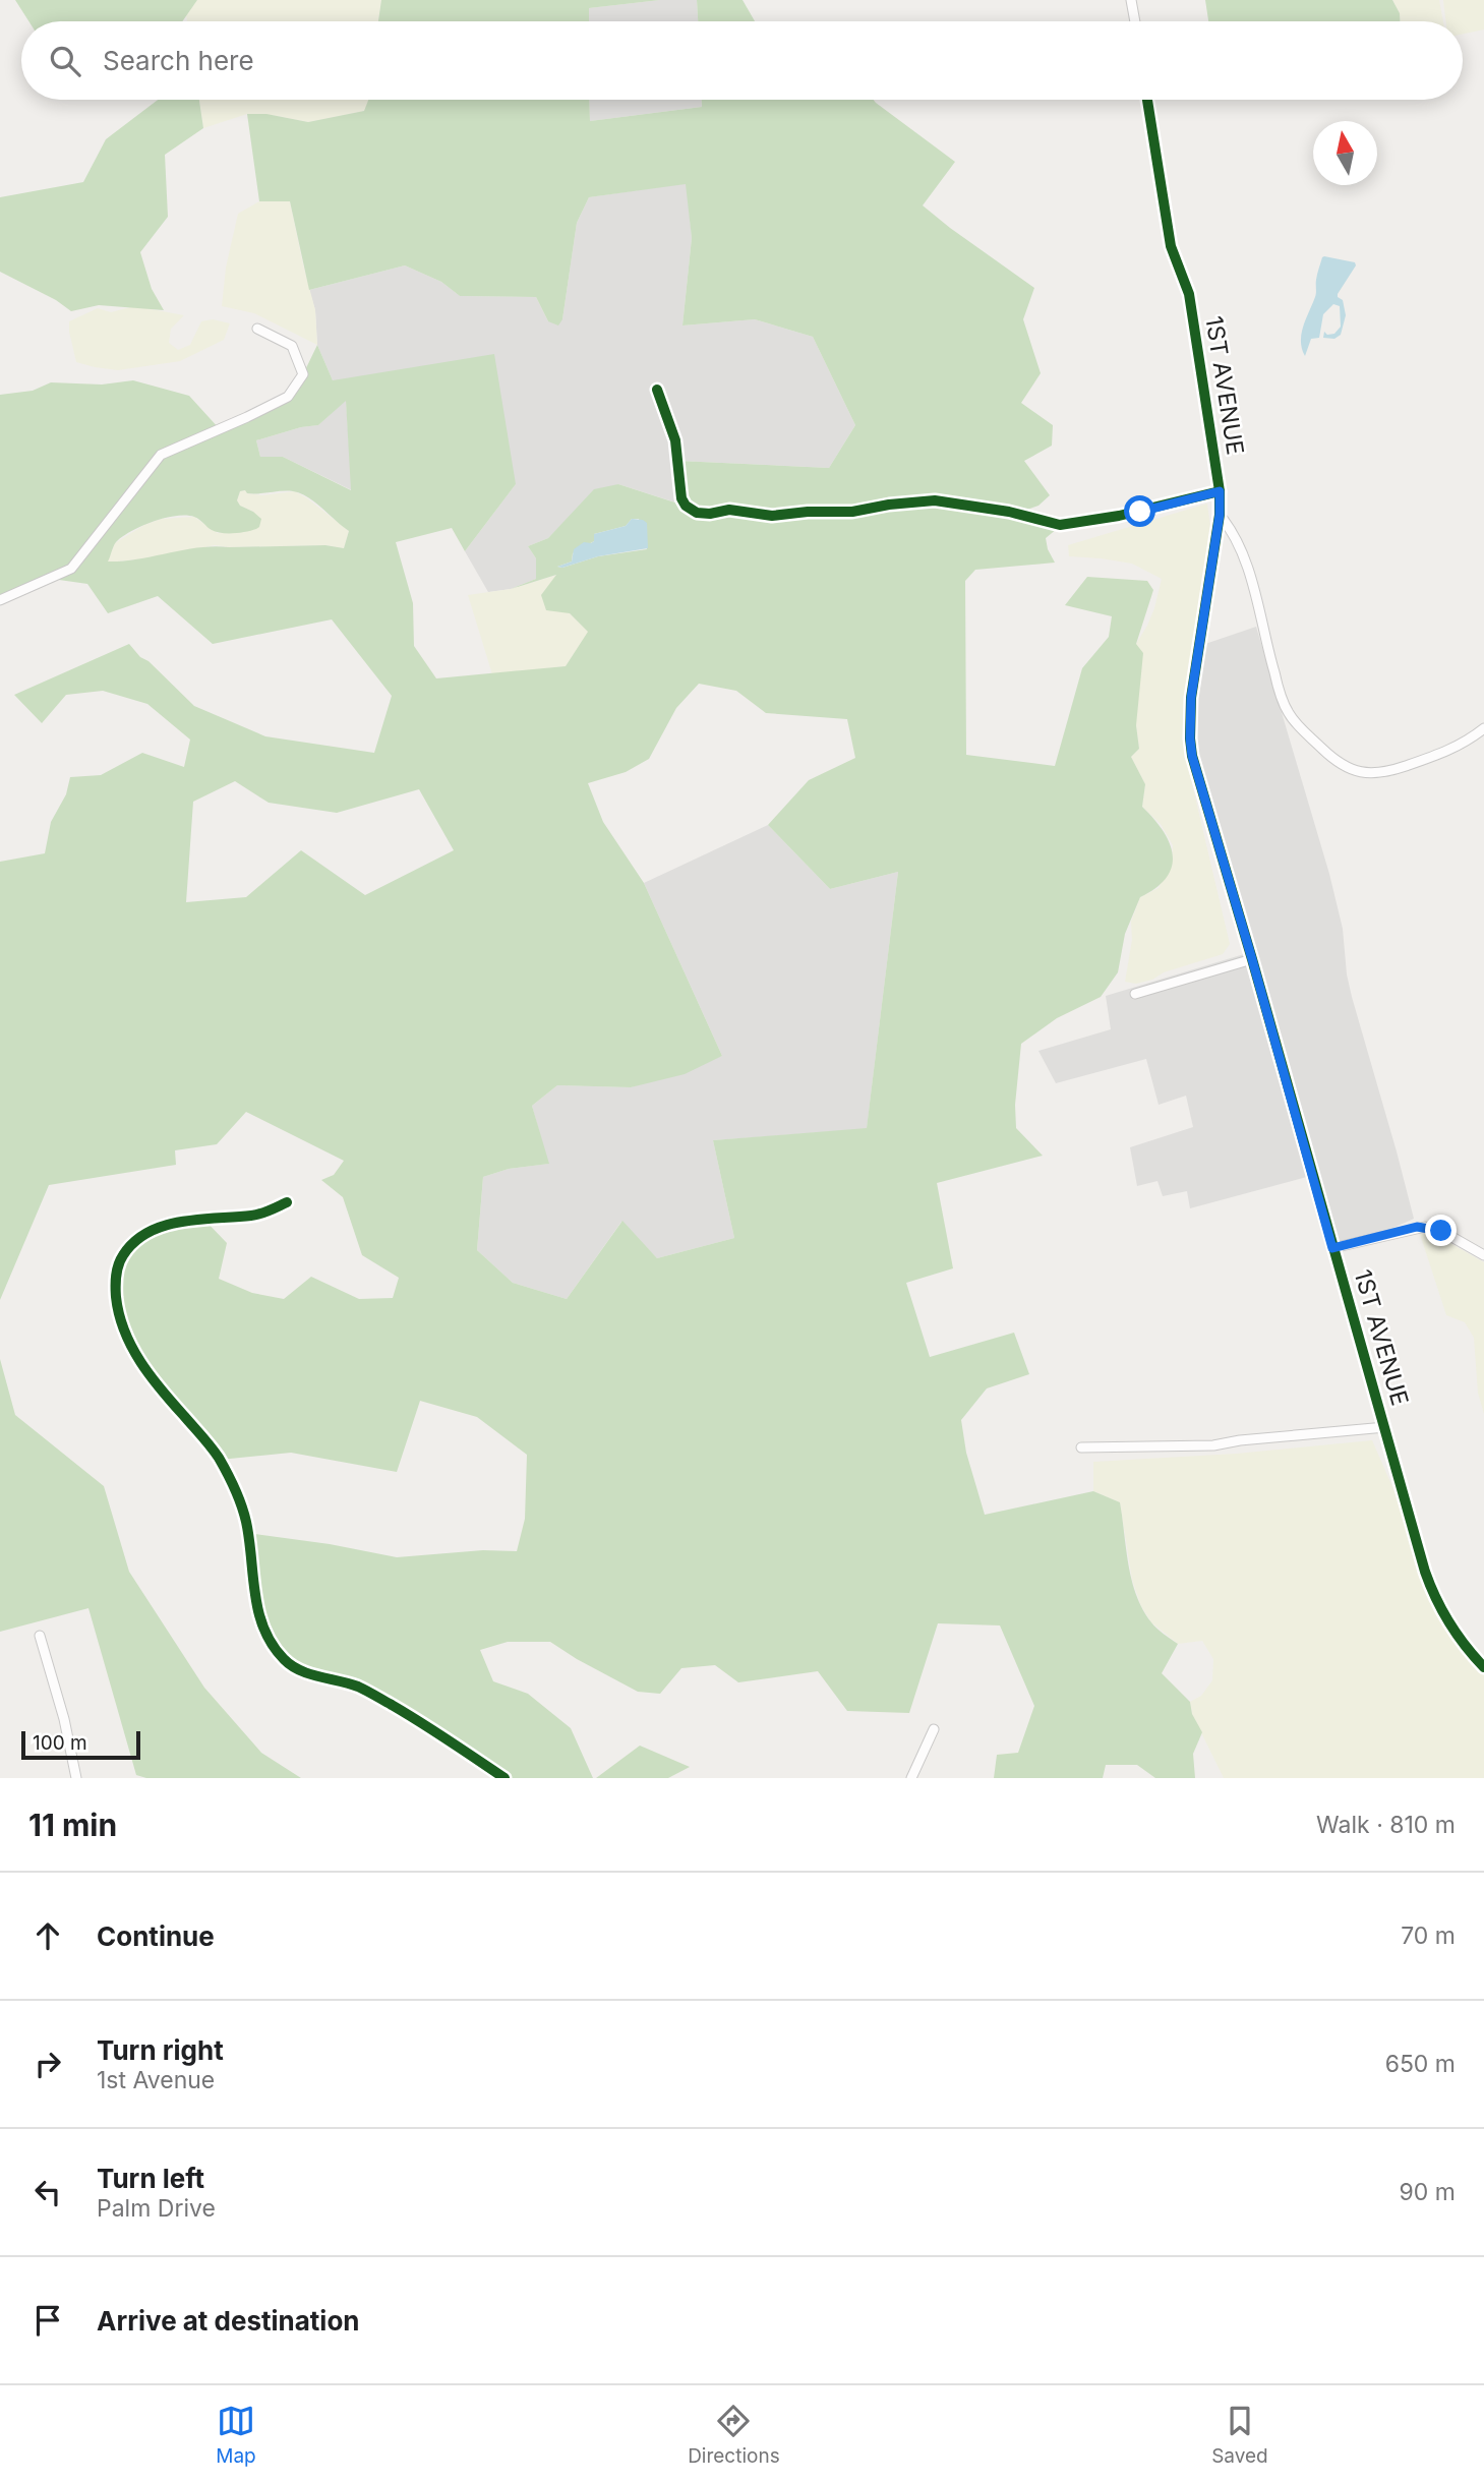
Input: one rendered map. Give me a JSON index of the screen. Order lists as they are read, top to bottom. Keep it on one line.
{"streets":{"street":["1ST AVENUE"]},"scale_bar":"100 m","north":"top","page":{"search":"Search here","scale":"100 m","heading":["11 min","Walk · 810 m"],"list":[["Continue","70 m"],["Turn right","1st Avenue","650 m"],["Turn left","Palm Drive","90 m"],"Arrive at destination"],"nav":["Map","Directions","Saved"]}}
